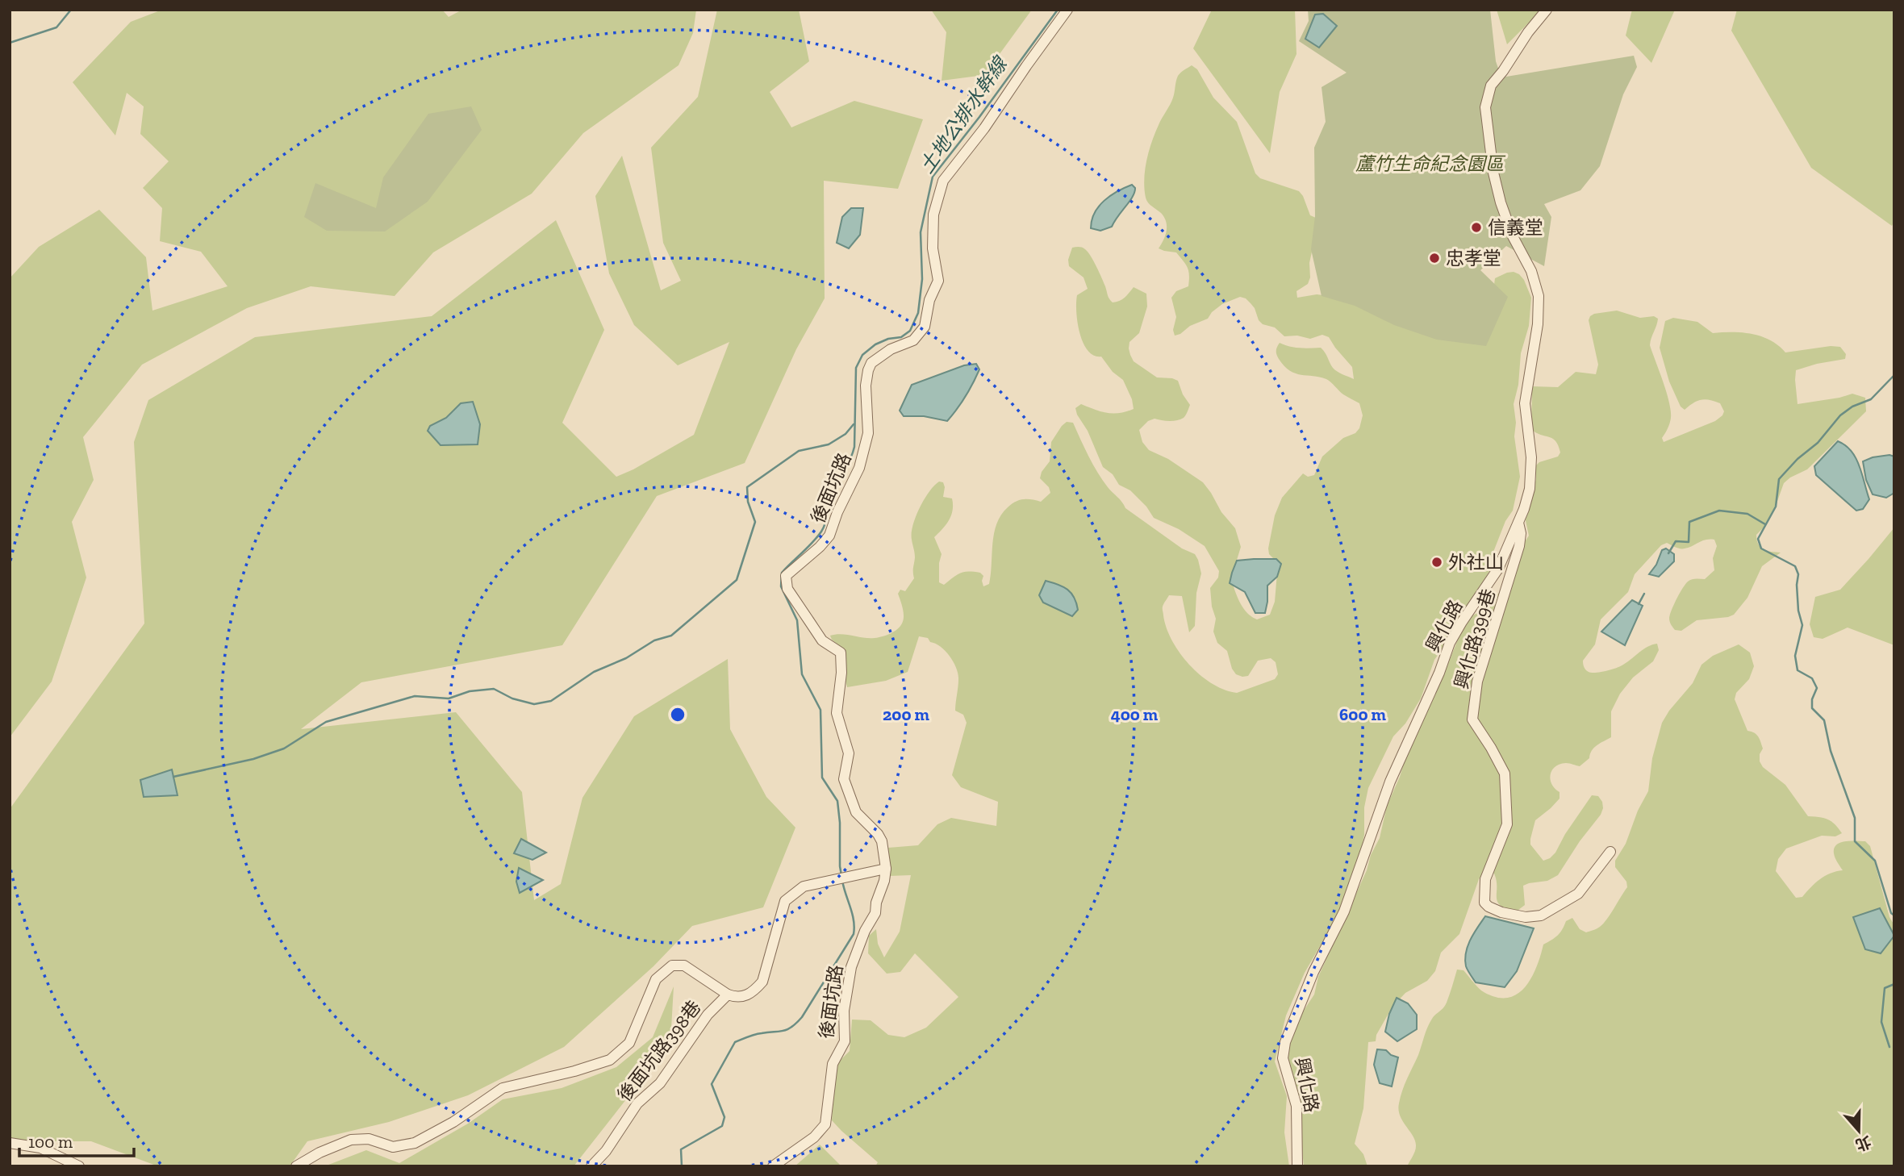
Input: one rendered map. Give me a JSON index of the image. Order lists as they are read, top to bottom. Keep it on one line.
{"streets":{"street":["後面坑路","興化路","興化路399巷","後面坑路398巷"]},"crossings":[["後面坑路","後面坑路398巷"],["興化路","興化路399巷"]],"water":["土地公排水幹線"],"parks":["蘆竹生命紀念園區"],"places":["信義堂","忠孝堂","外社山"],"scale_bar":"100 m","north":"bottom","rings":["200 m","400 m","600 m"]}
